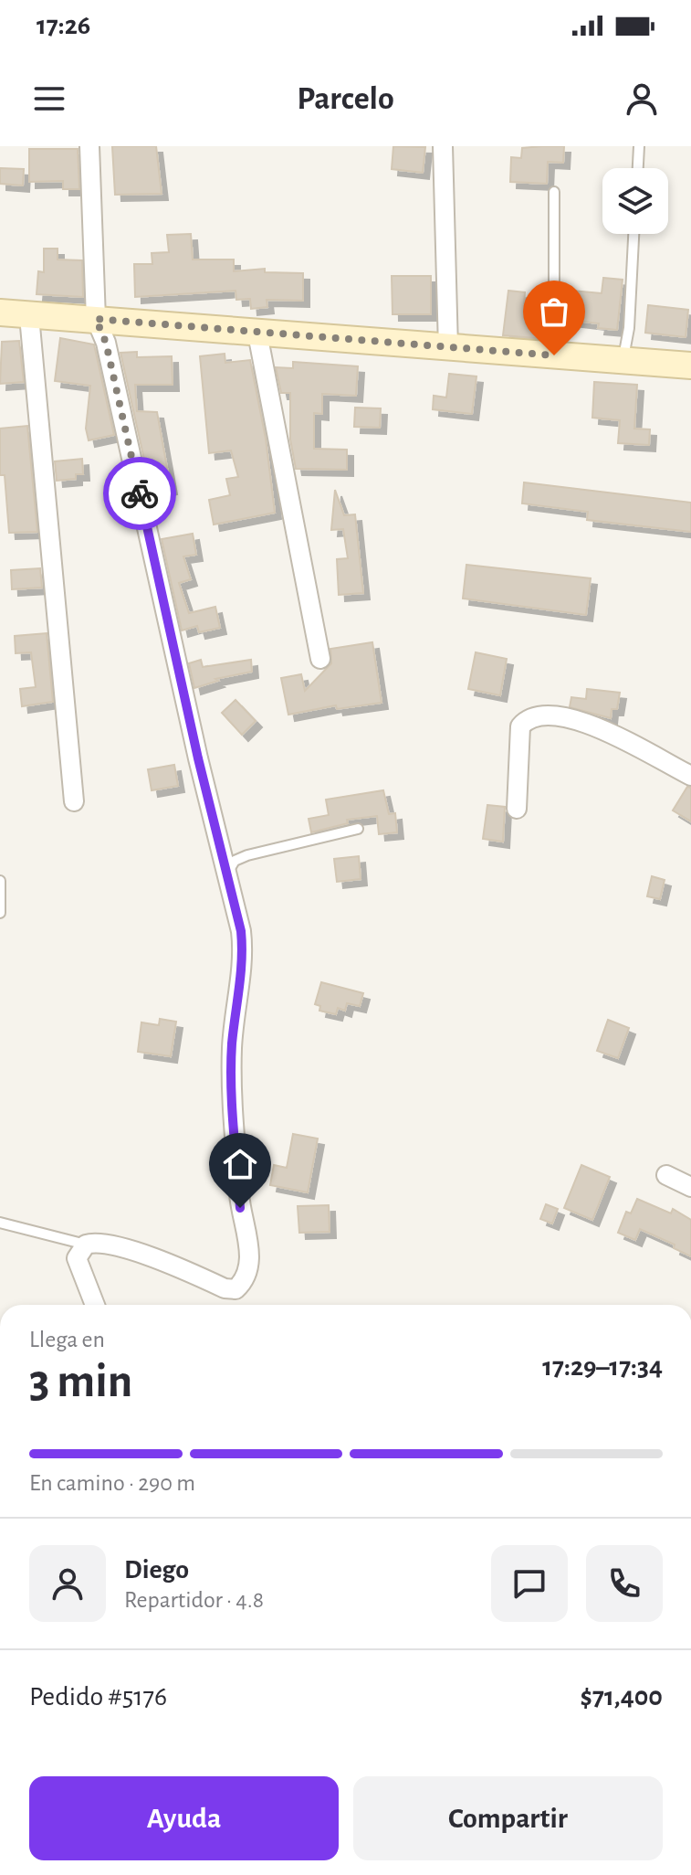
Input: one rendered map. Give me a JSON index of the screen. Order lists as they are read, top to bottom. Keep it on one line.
{"page":{"status":"17:26","header":"Parcelo","heading":["3 min","Llega en","17:29–17:34"],"panel":["Diego","Repartidor · 4.8","Pedido #5176","$71,400"],"bar":"En camino · 290 m","buttons":["Ayuda","Compartir"]}}
